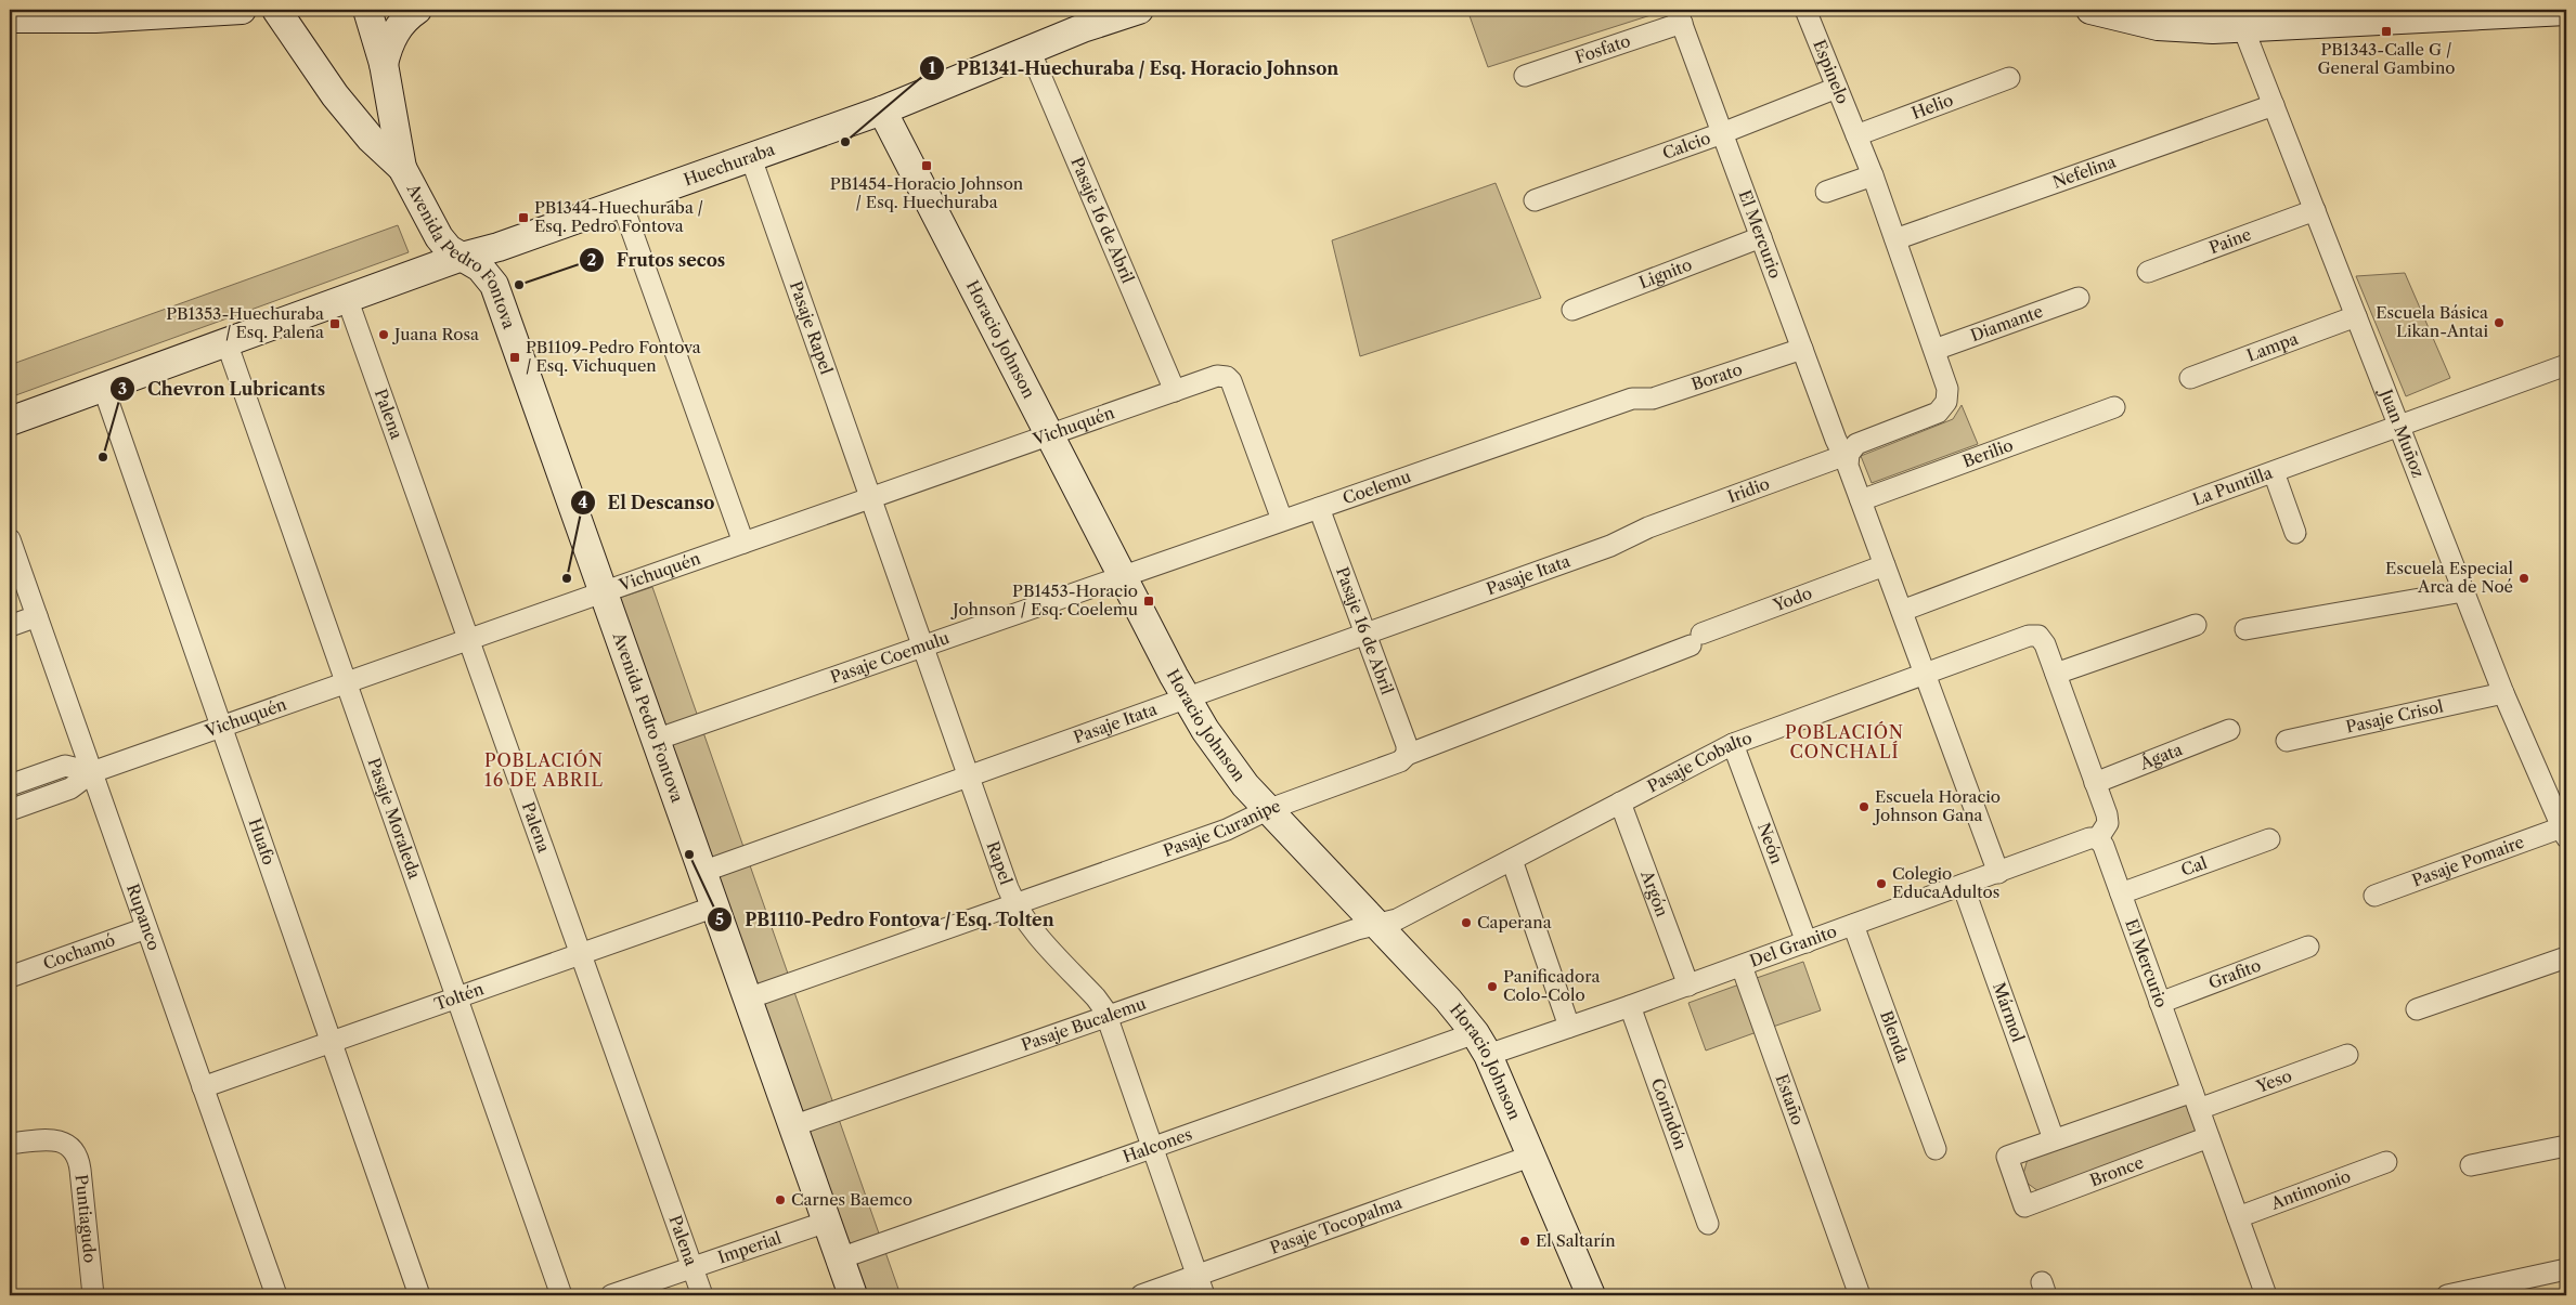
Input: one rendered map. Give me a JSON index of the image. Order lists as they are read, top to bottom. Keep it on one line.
{"streets":{"street":["Fosfato","Espinelo","Helio","Calcio","Huechuraba","Nefelina","Pasaje 16 de Abril","El Mercurio","Paine","Avenida Pedro Fontova","Lignito","Diamante","Pasaje Rapel","Horacio Johnson","Lampa","Borato","Palena","Vichuquén","Juan Muñoz","Berilio","La Puntilla","Coelemu","Iridio","Pasaje Itata","Yodo","Pasaje Coemulu","Pasaje Crisol","Ágata","Pasaje Cobalto","Pasaje Moraleda","Pasaje Curanipe","Huafo","Neón","Pasaje Pomaire","Rapel","Cal","Argón","Rupanco","Del Granito","Cochamó","Grafito","Toltén","Mármol","Pasaje Bucalemu","Blenda","Yeso","Estaño","Corindón","Halcones","Bronce","Antimonio","Puntiagudo","Pasaje Tocopalma","Imperial"]},"crossings":[["Fosfato","El Mercurio"],["Espinelo","Helio"],["Espinelo","Calcio"],["Calcio","El Mercurio"],["Huechuraba","Pasaje 16 de Abril"],["Huechuraba","Avenida Pedro Fontova"],["Huechuraba","Pasaje Rapel"],["Huechuraba","Horacio Johnson"],["Huechuraba","Palena"],["Huechuraba","Pasaje Moraleda"],["Huechuraba","Huafo"],["Nefelina","Juan Muñoz"],["Pasaje 16 de Abril","Vichuquén"],["Pasaje 16 de Abril","Coelemu"],["Pasaje 16 de Abril","Pasaje Itata"],["Pasaje 16 de Abril","Pasaje Curanipe"],["El Mercurio","Lignito"],["El Mercurio","Borato"],["El Mercurio","Berilio"],["El Mercurio","La Puntilla"],["El Mercurio","Iridio"],["El Mercurio","Yodo"],["El Mercurio","Pasaje Cobalto"],["El Mercurio","Cal"],["El Mercurio","Del Granito"],["El Mercurio","Grafito"],["El Mercurio","Yeso"],["El Mercurio","Bronce"],["El Mercurio","Antimonio"],["Paine","Juan Muñoz"],["Avenida Pedro Fontova","Vichuquén"],["Avenida Pedro Fontova","Pasaje Itata"],["Avenida Pedro Fontova","Pasaje Coemulu"],["Avenida Pedro Fontova","Pasaje Curanipe"],["Avenida Pedro Fontova","Toltén"],["Avenida Pedro Fontova","Pasaje Bucalemu"],["Avenida Pedro Fontova","Halcones"],["Avenida Pedro Fontova","Imperial"],["Pasaje Rapel","Vichuquén"],["Pasaje Rapel","Rapel"],["Horacio Johnson","Vichuquén"],["Horacio Johnson","Coelemu"],["Horacio Johnson","Pasaje Itata"],["Horacio Johnson","Pasaje Coemulu"],["Horacio Johnson","Pasaje Cobalto"],["Horacio Johnson","Pasaje Curanipe"],["Horacio Johnson","Del Granito"],["Horacio Johnson","Pasaje Bucalemu"],["Horacio Johnson","Halcones"],["Horacio Johnson","Pasaje Tocopalma"],["Lampa","Juan Muñoz"],["Borato","Coelemu"],["Palena","Vichuquén"],["Palena","Toltén"],["Palena","Imperial"],["Vichuquén","Coelemu"],["Vichuquén","Pasaje Moraleda"],["Vichuquén","Huafo"],["Vichuquén","Rapel"],["Vichuquén","Rupanco"],["Juan Muñoz","La Puntilla"],["Juan Muñoz","Pasaje Crisol"],["Juan Muñoz","Pasaje Pomaire"],["Coelemu","Pasaje Coemulu"],["Iridio","Pasaje Itata"],["Pasaje Itata","Rapel"],["Yodo","Pasaje Curanipe"],["Pasaje Coemulu","Rapel"],["Pasaje Cobalto","Neón"],["Pasaje Cobalto","Argón"],["Pasaje Cobalto","Pasaje Bucalemu"],["Pasaje Moraleda","Toltén"],["Pasaje Curanipe","Rapel"],["Huafo","Toltén"],["Neón","Del Granito"],["Rapel","Pasaje Bucalemu"],["Rapel","Halcones"],["Rapel","Pasaje Tocopalma"],["Argón","Del Granito"],["Rupanco","Cochamó"],["Rupanco","Toltén"],["Del Granito","Mármol"],["Del Granito","Blenda"],["Del Granito","Estaño"],["Del Granito","Corindón"],["Del Granito","Halcones"],["Mármol","Bronce"]],"districts":["POBLACIÓN CONCHALÍ","POBLACIÓN 16 DE ABRIL"],"places":{"transit":["PB1343-Calle G / General Gambino","PB1454-Horacio Johnson / Esq. Huechuraba","PB1344-Huechuraba / Esq. Pedro Fontova","PB1353-Huechuraba / Esq. Palena","PB1109-Pedro Fontova / Esq. Vichuquen","PB1453-Horacio Johnson / Esq. Coelemu"],"other":["PB1341-Huechuraba / Esq. Horacio Johnson","Frutos secos","Escuela Básica Likan-Antai","Juana Rosa","Chevron Lubricants","El Descanso","Escuela Especial Arca de Noé","Escuela Horacio Johnson Gana","PB1110-Pedro Fontova / Esq. Tolten","Colegio EducaAdultos","Caperana","Panificadora Colo-Colo","Carnes Baemco","El Saltarín"]}}
